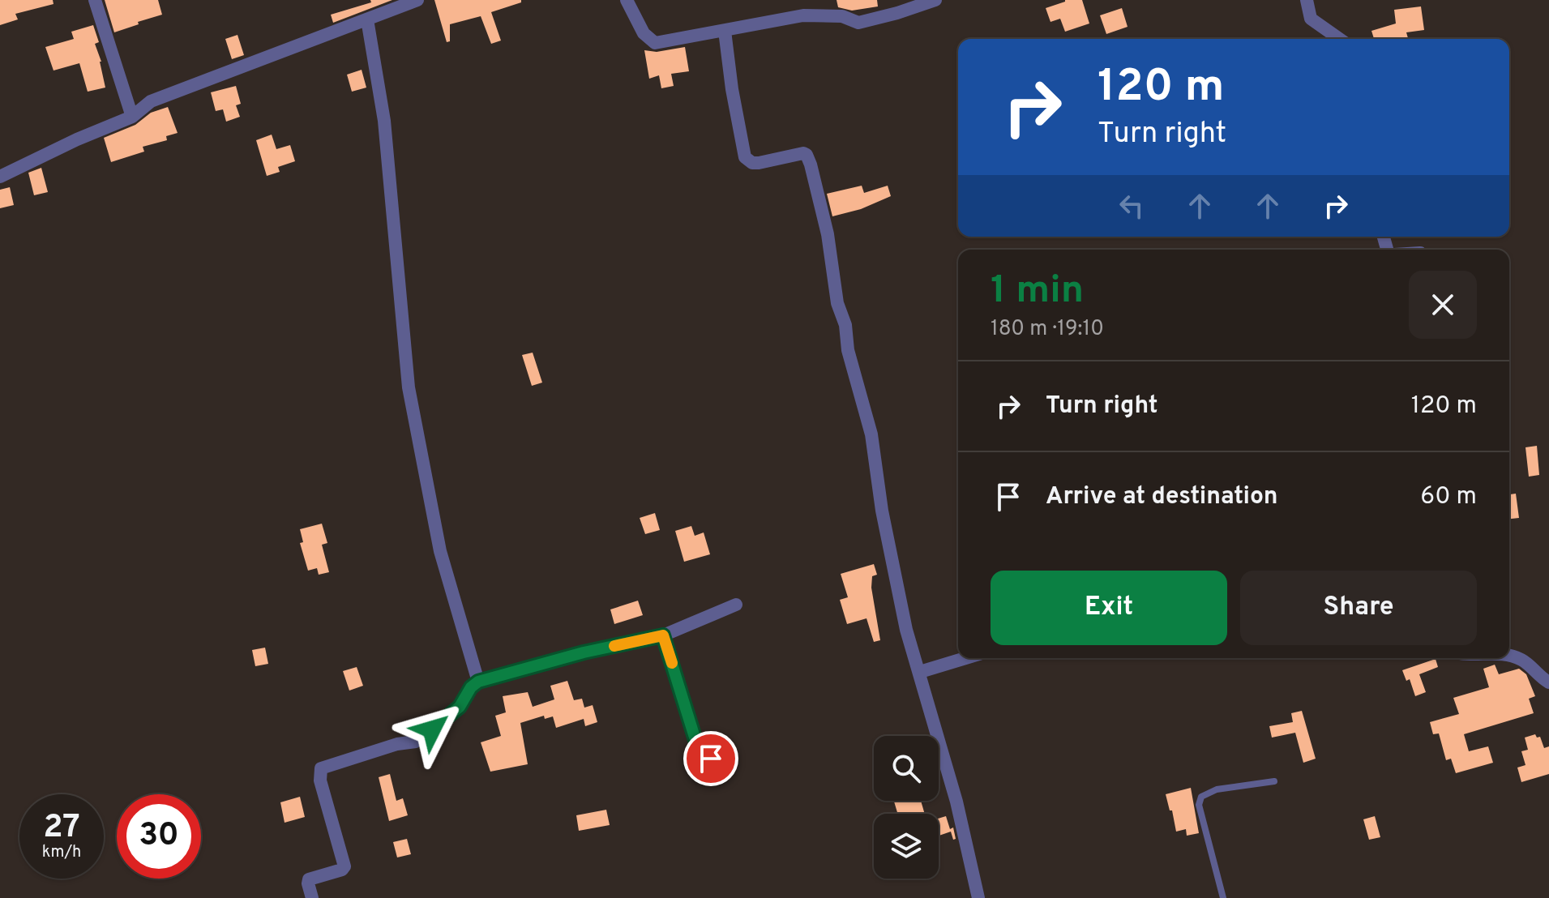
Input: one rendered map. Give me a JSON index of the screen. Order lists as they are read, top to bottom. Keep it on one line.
{"page":{"turn":["120 m","Turn right"],"heading":["1 min","180 m · 19:10"],"list":[{"name":"Turn right","value":"120 m"},{"name":"Arrive at destination","value":"60 m"}],"buttons":["Exit","Share"],"speed":"27 km/h","limit":"30"}}
